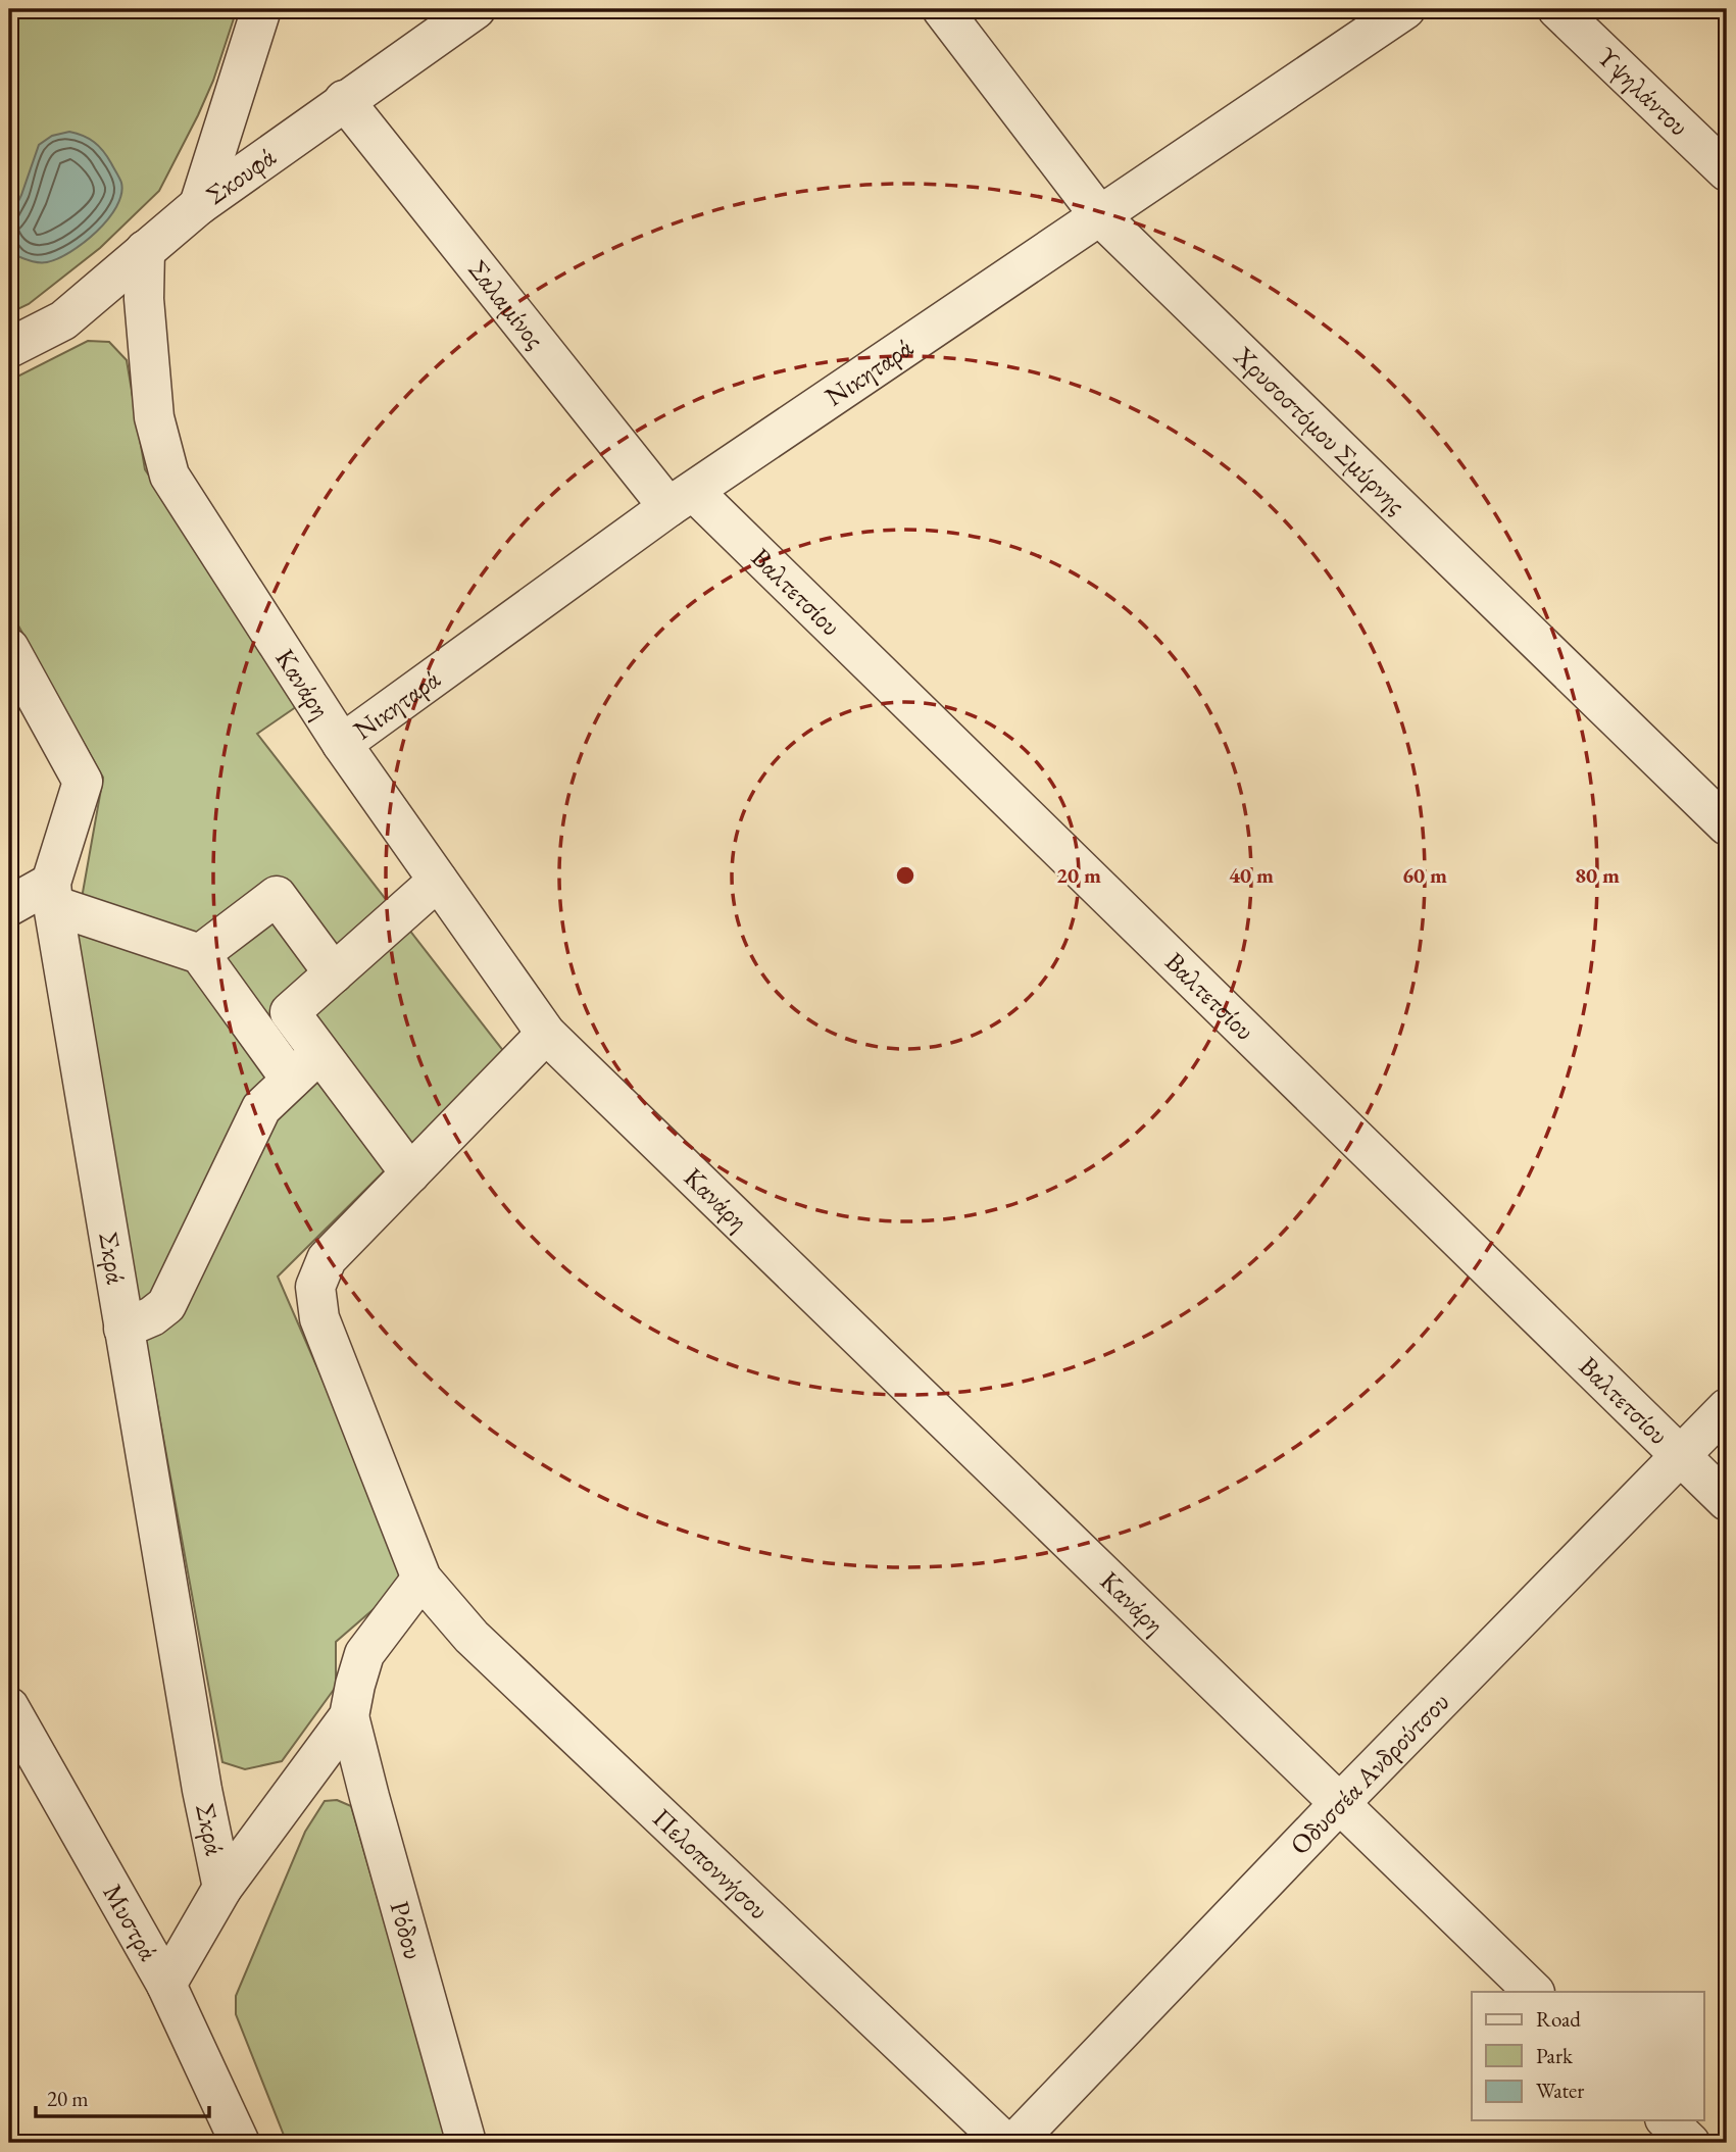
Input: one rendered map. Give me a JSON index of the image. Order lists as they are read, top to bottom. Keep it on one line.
{"streets":{"street":["Υψηλάντου","Σκουφά","Σαλαμίνος","Νικηταρά","Χρυσοστόμου Σμύρνης","Βαλτετσίου","Κανάρη","Σκρά","Οδυσσέα Ανδρούτσου","Πελοποννήσου","Μυστρά","Ρόδου"]},"crossings":[["Σκουφά","Σαλαμίνος"],["Σκουφά","Κανάρη"],["Σαλαμίνος","Νικηταρά"],["Σαλαμίνος","Βαλτετσίου"],["Νικηταρά","Χρυσοστόμου Σμύρνης"],["Νικηταρά","Βαλτετσίου"],["Νικηταρά","Κανάρη"],["Βαλτετσίου","Οδυσσέα Ανδρούτσου"],["Κανάρη","Οδυσσέα Ανδρούτσου"],["Κανάρη","Πελοποννήσου"]],"legend":["Road","Park","Water"],"scale_bar":"20 m","rings":["20 m","40 m","60 m","80 m"]}
